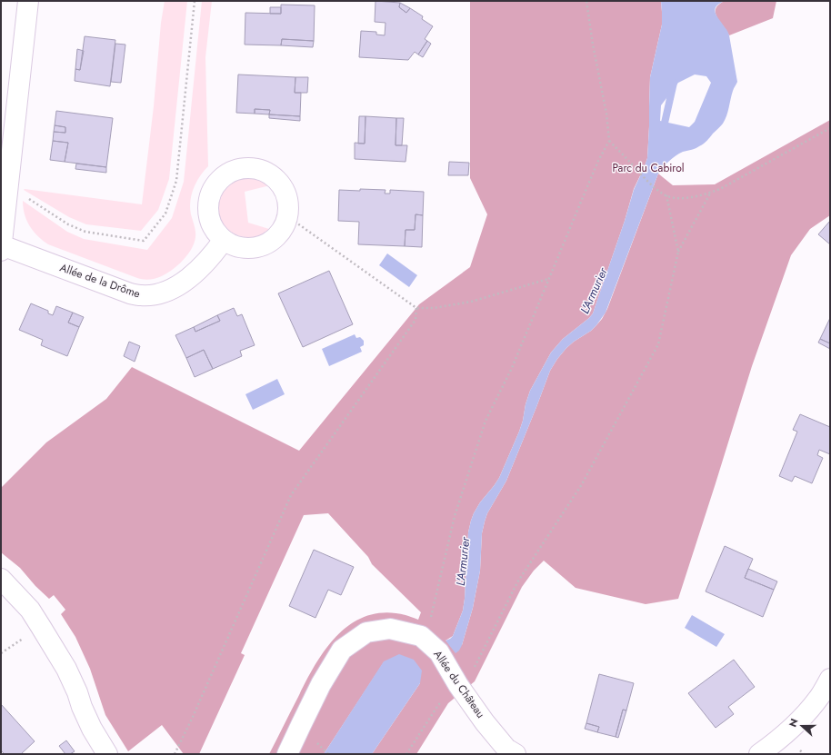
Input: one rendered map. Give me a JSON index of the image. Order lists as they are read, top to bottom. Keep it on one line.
{"streets":{"street":["Allée de la Drôme","Allée du Château"]},"water":["L'Armurier"],"parks":["Parc du Cabirol"],"north":"left"}
